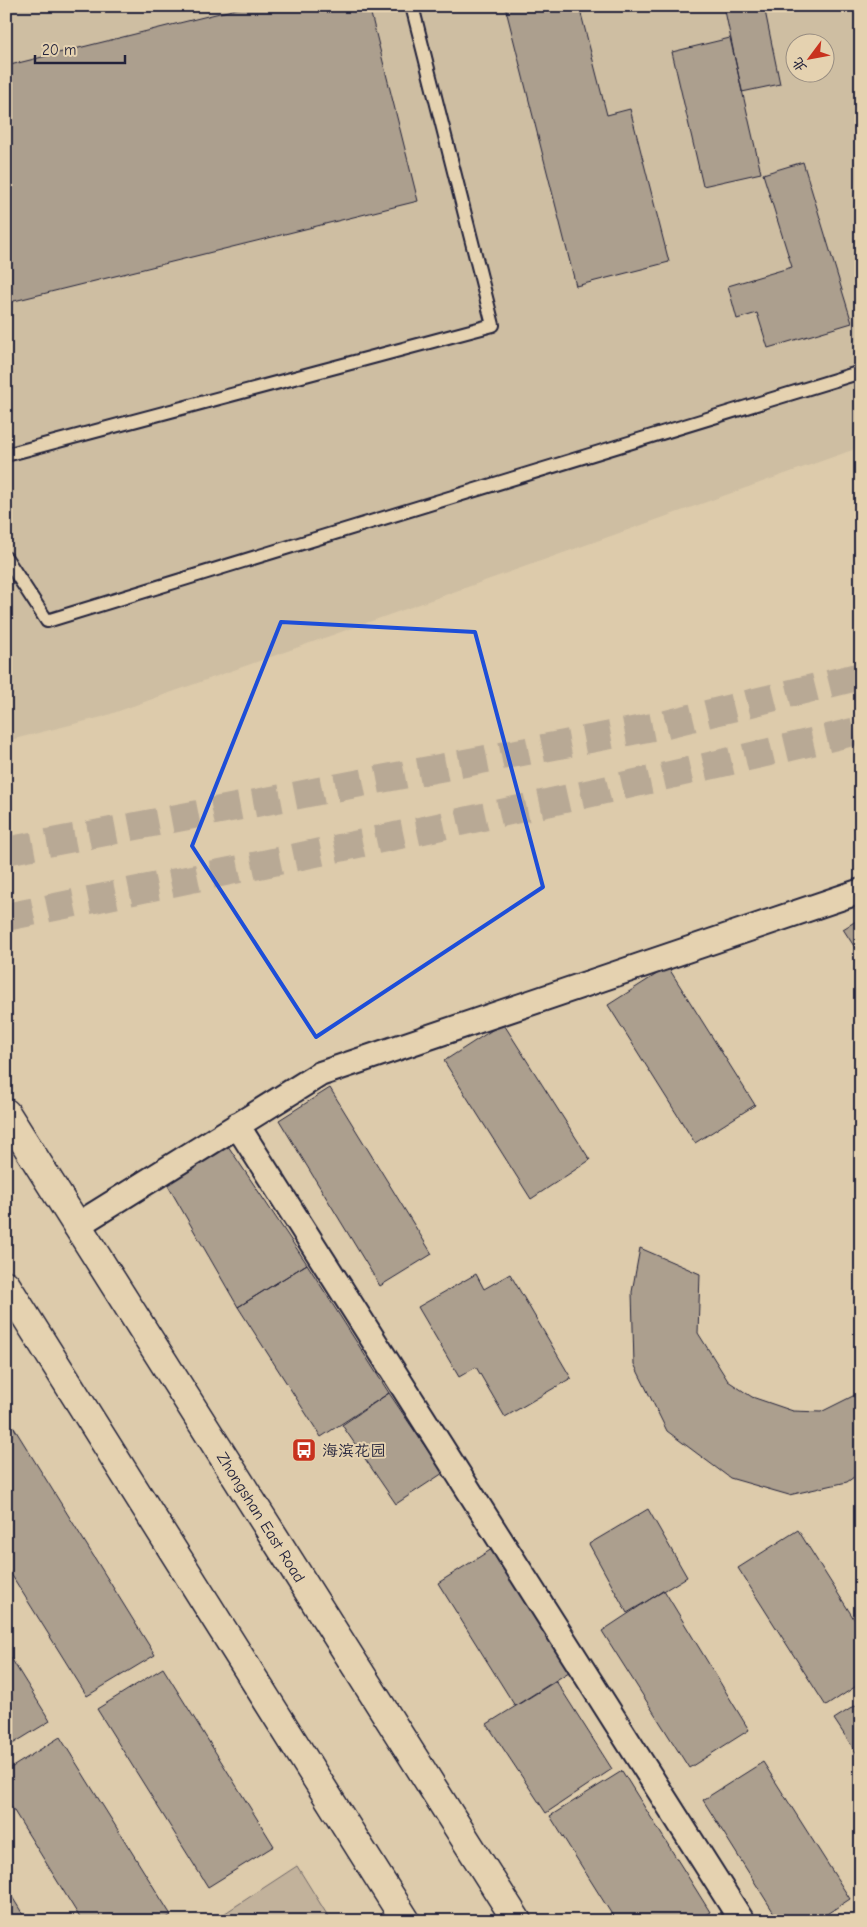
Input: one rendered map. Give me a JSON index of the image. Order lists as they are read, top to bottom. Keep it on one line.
{"streets":{"main road":["Zhongshan East Road"]},"places":{"bus stop":["海滨花园"]},"scale_bar":"20 m","north":"bottom left"}
